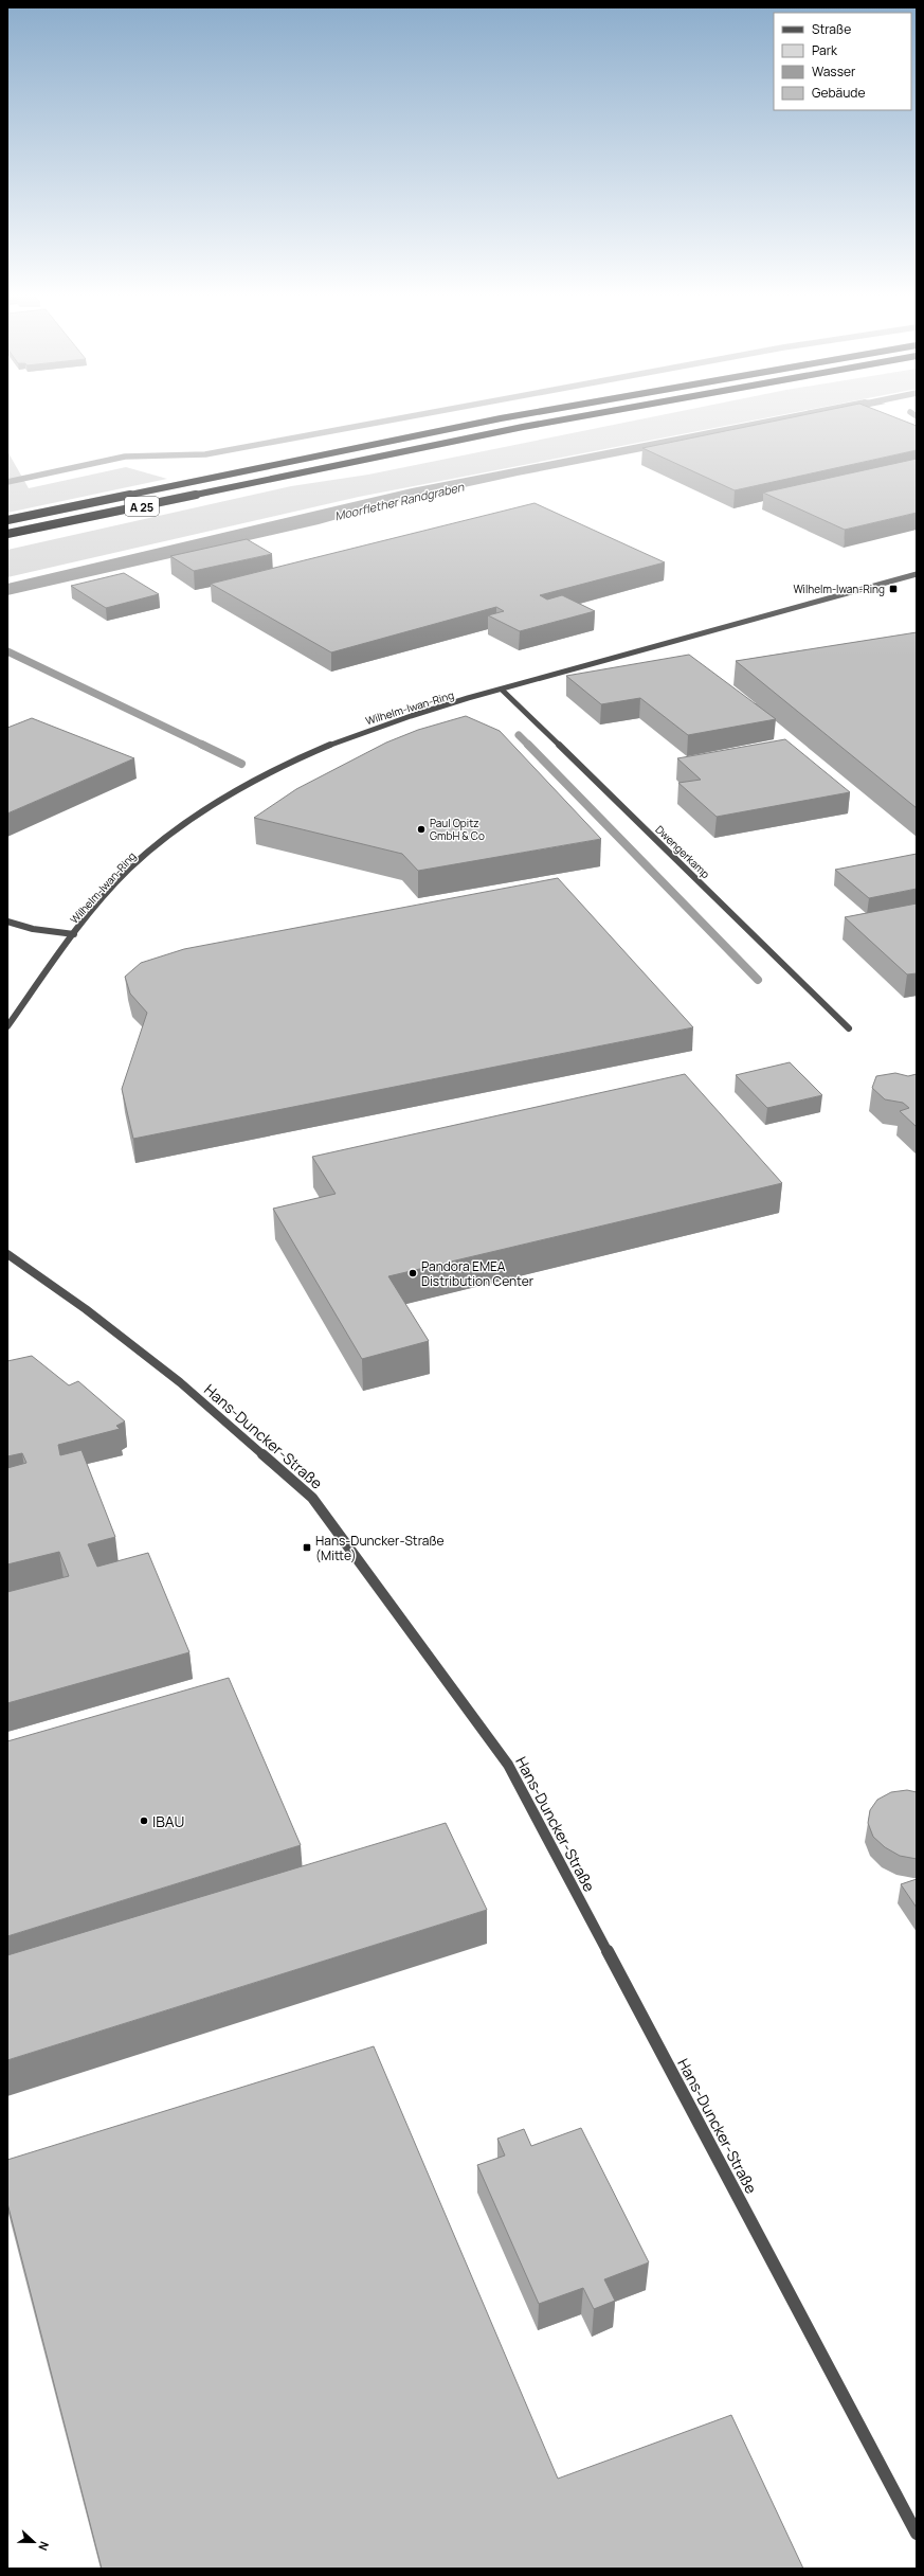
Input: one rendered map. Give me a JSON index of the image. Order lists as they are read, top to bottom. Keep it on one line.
{"streets":{"highway":["A 25"],"street":["Wilhelm-Iwan-Ring","Dwengerkamp","Hans-Duncker-Straße"]},"crossings":[["Wilhelm-Iwan-Ring","Dwengerkamp"]],"water":["Moorflether Randgraben"],"places":{"transit":["Wilhelm-Iwan-Ring","Hans-Duncker-Straße (Mitte)"],"other":["Paul Opitz GmbH & Co","Pandora EMEA Distribution Center","IBAU"]},"legend":["Straße","Park","Wasser","Gebäude"],"north":"right"}
